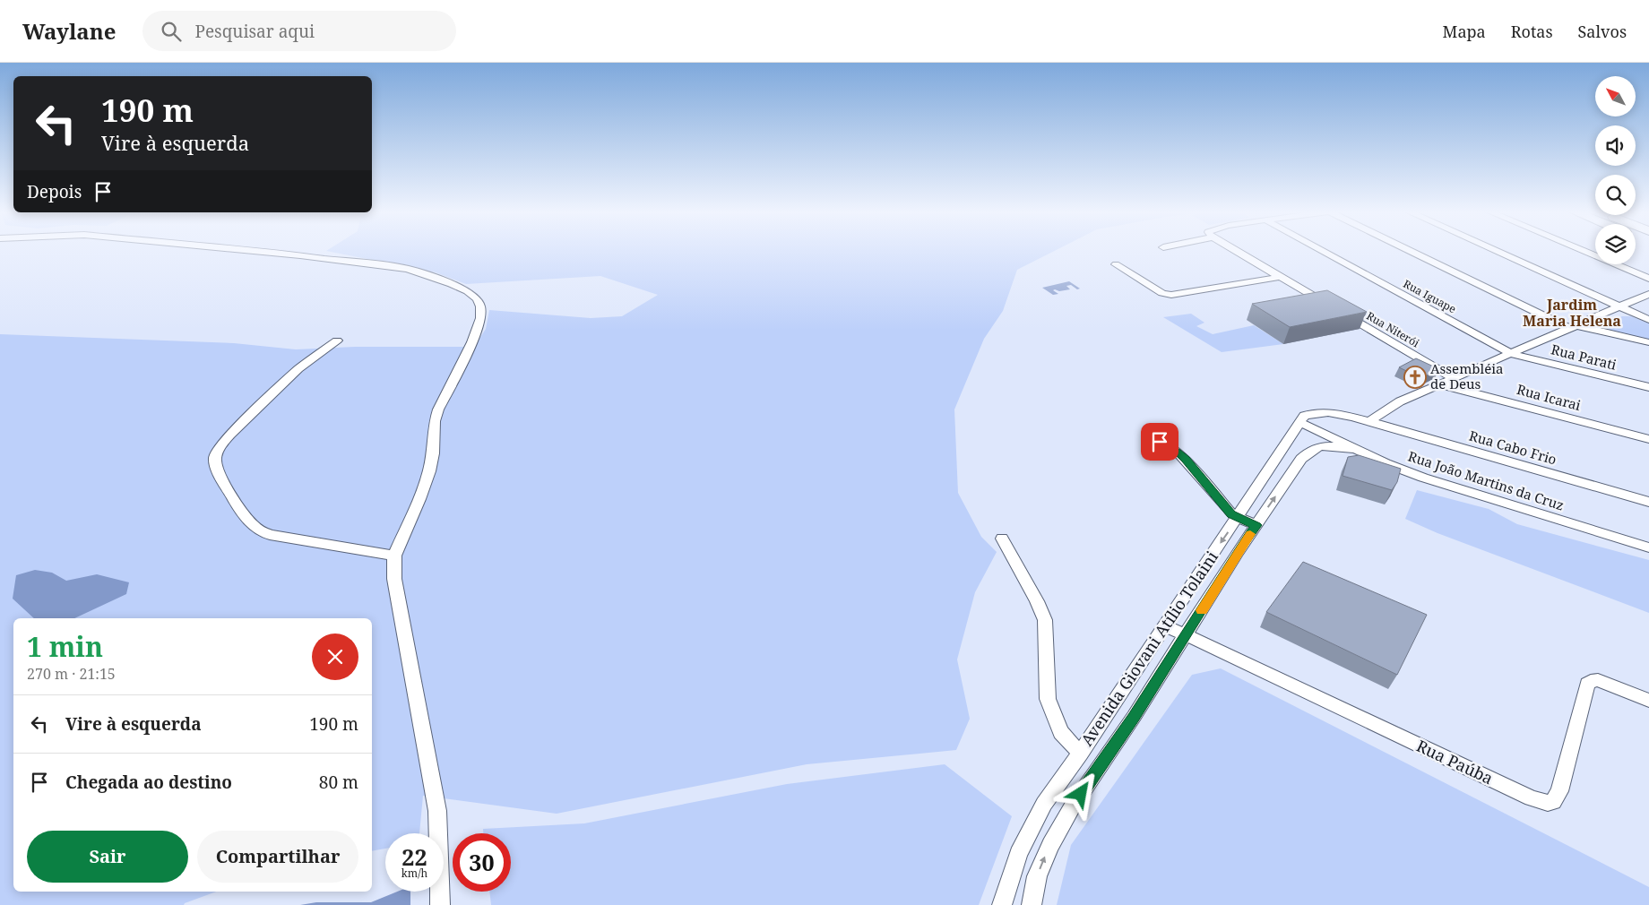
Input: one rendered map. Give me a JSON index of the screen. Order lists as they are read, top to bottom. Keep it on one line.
{"streets":{"street":["Rua Iguape","Rua Niterói","Rua Parati","Rua Icarai","Rua Cabo Frio","Rua João Martins da Cruz","Avenida Giovani Atílio Tolaini","Rua Paúba"]},"crossings":[["Rua Iguape","Rua Parati"],["Rua Cabo Frio","Rua João Martins da Cruz"],["Rua Cabo Frio","Avenida Giovani Atílio Tolaini"],["Rua João Martins da Cruz","Avenida Giovani Atílio Tolaini"],["Avenida Giovani Atílio Tolaini","Rua Paúba"]],"districts":["Jardim Maria Helena"],"places":{"church":["Assembléia de Deus"]},"north":"top left","page":{"header":"Waylane","search":"Pesquisar aqui","nav":["Mapa","Rotas","Salvos"],"turn":["190 m","Vire à esquerda"],"then":"Depois","heading":["1 min","270 m · 21:15"],"list":[{"name":"Vire à esquerda","value":"190 m"},{"name":"Chegada ao destino","value":"80 m"}],"buttons":["Sair","Compartilhar"],"speed":"22 km/h","limit":"30"}}
